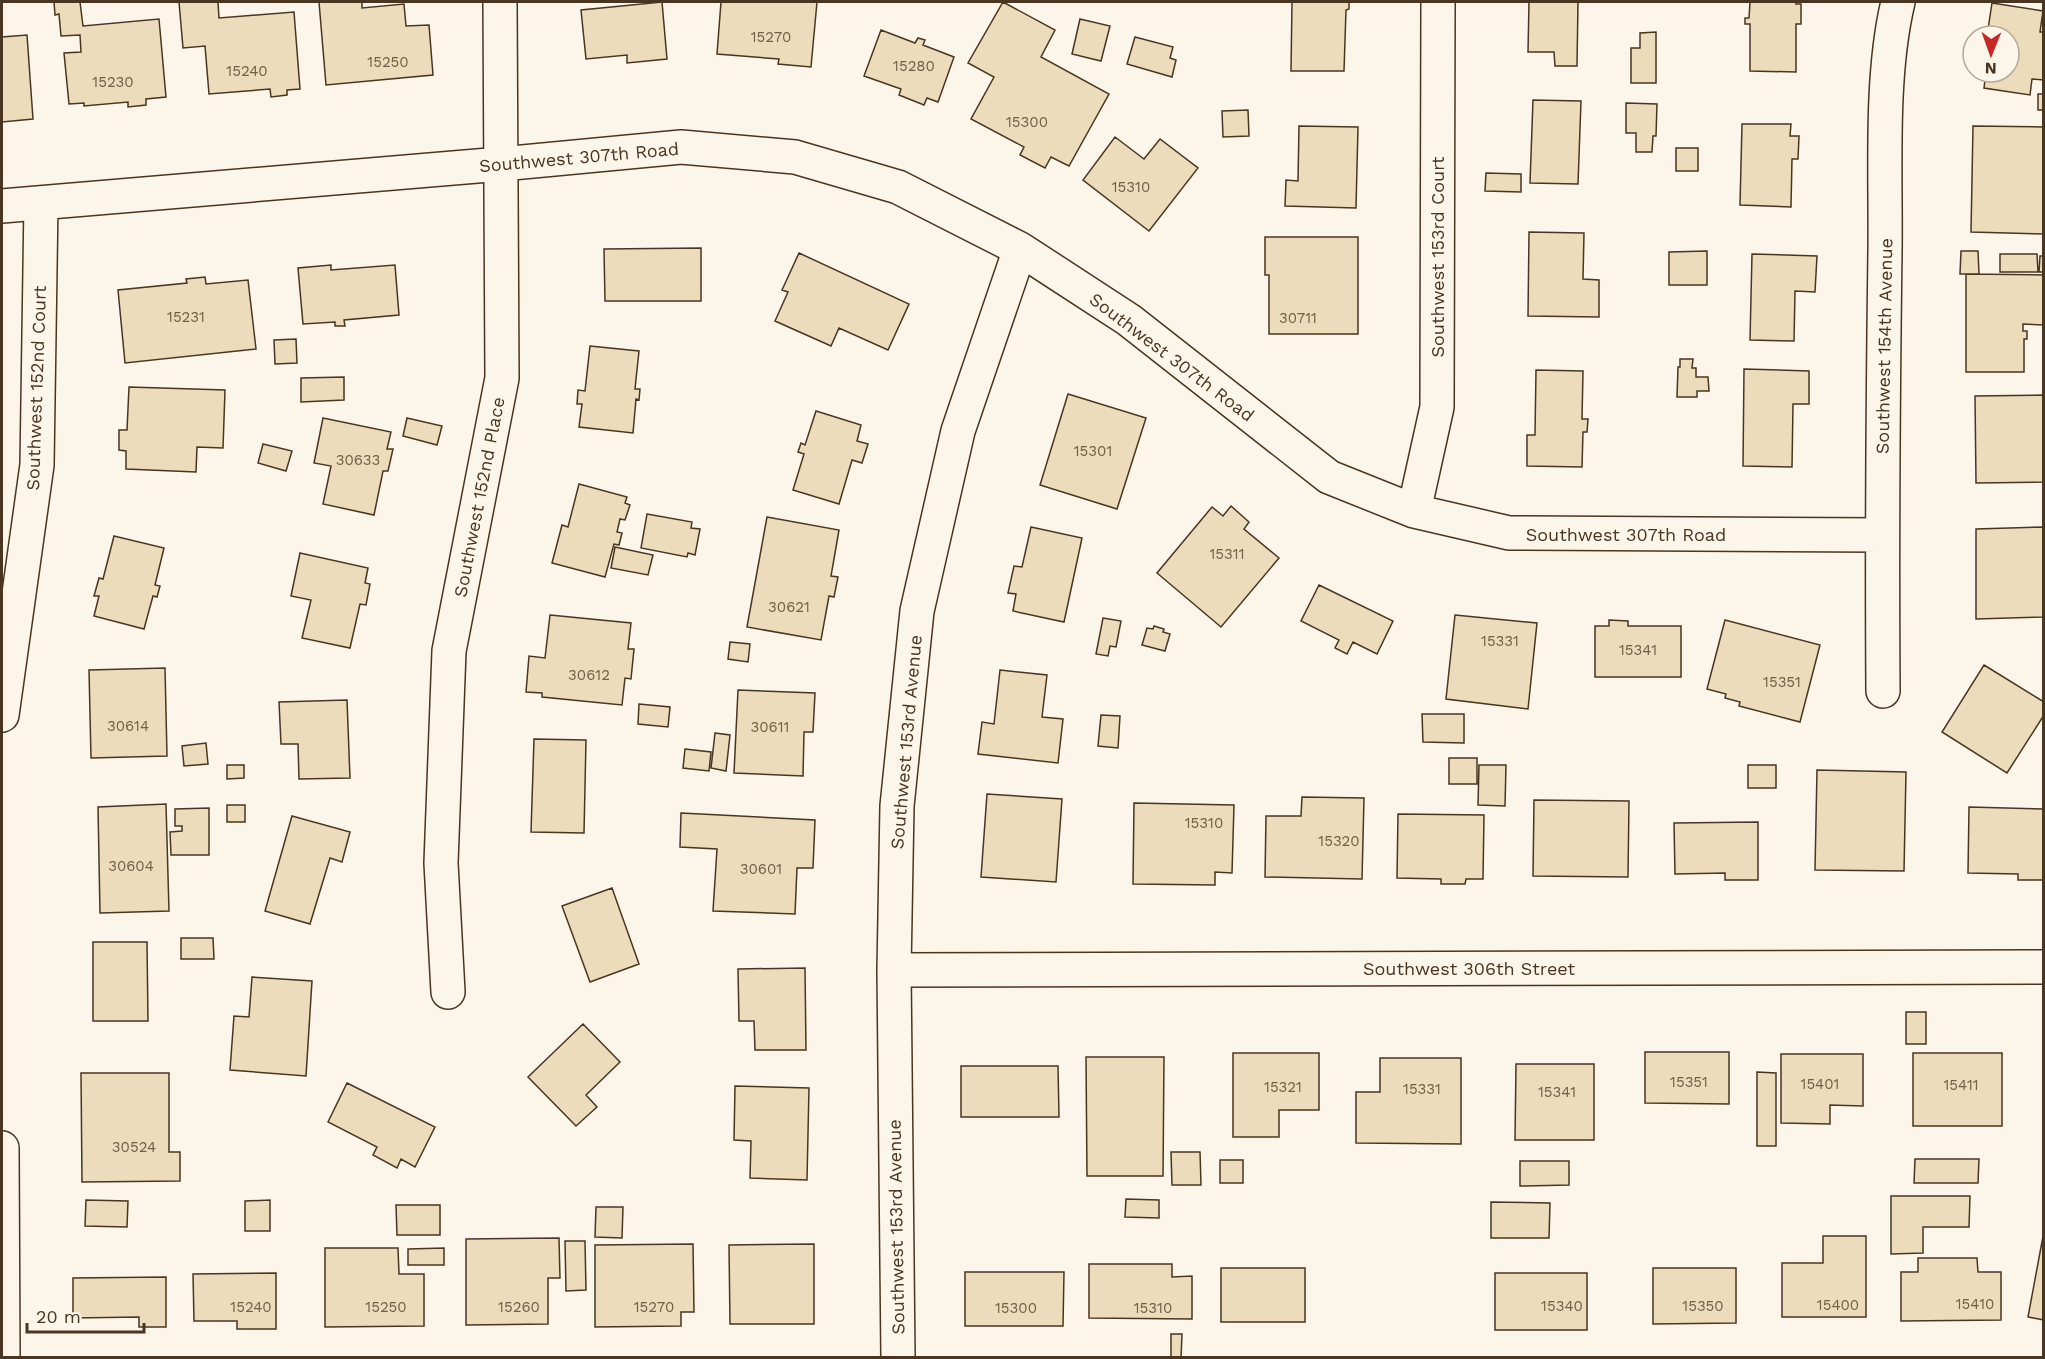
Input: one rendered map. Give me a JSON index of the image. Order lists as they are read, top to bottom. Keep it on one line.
{"streets":{"street":["Southwest 307th Road","Southwest 153rd Court","Southwest 154th Avenue","Southwest 152nd Court","Southwest 152nd Place","Southwest 153rd Avenue","Southwest 306th Street"]},"crossings":[["Southwest 307th Road","Southwest 153rd Court"],["Southwest 307th Road","Southwest 154th Avenue"],["Southwest 307th Road","Southwest 152nd Court"],["Southwest 307th Road","Southwest 152nd Place"],["Southwest 307th Road","Southwest 153rd Avenue"],["Southwest 153rd Avenue","Southwest 306th Street"]],"house_numbers":["15270","15250","15280","15240","15230","15300","15310","15231","30711","15301","30633","15311","30621","15331","15341","30612","15351","30614","30611","15310","15320","30604","30601","15351","15401","15411","15321","15331","15341","30524","15410","15400","15340","15350","15240","15250","15260","15270","15300","15310"],"scale_bar":"20 m","north":"bottom"}
